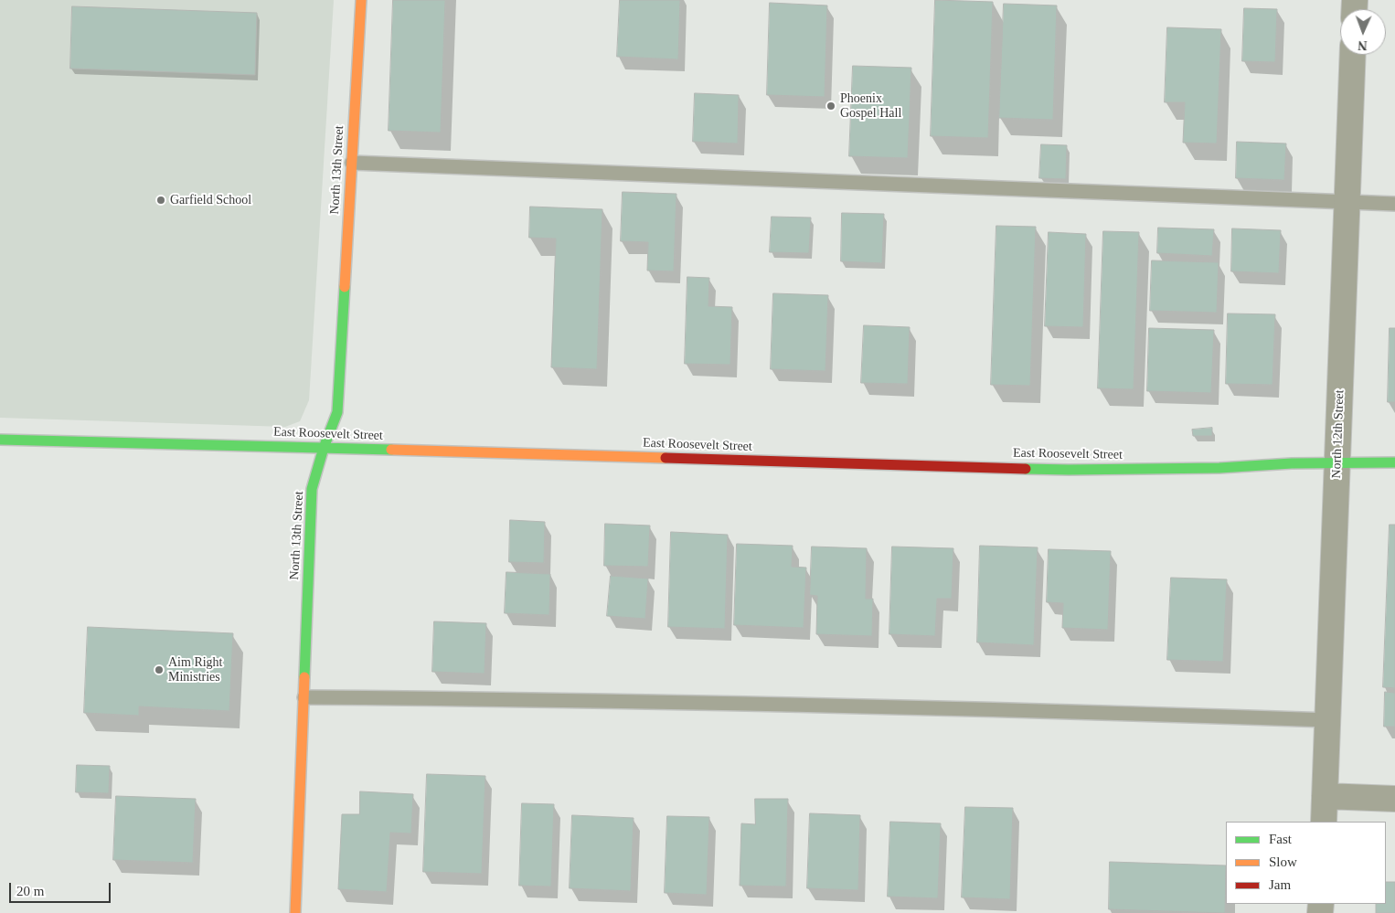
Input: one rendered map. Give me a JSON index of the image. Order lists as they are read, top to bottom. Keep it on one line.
{"streets":{"street":["North 13th Street","East Roosevelt Street","North 12th Street"]},"crossings":[["North 13th Street","East Roosevelt Street"],["East Roosevelt Street","North 12th Street"]],"places":["Phoenix Gospel Hall","Garfield School","Aim Right Ministries"],"legend":["Fast","Slow","Jam"],"scale_bar":"20 m","north":"bottom"}
